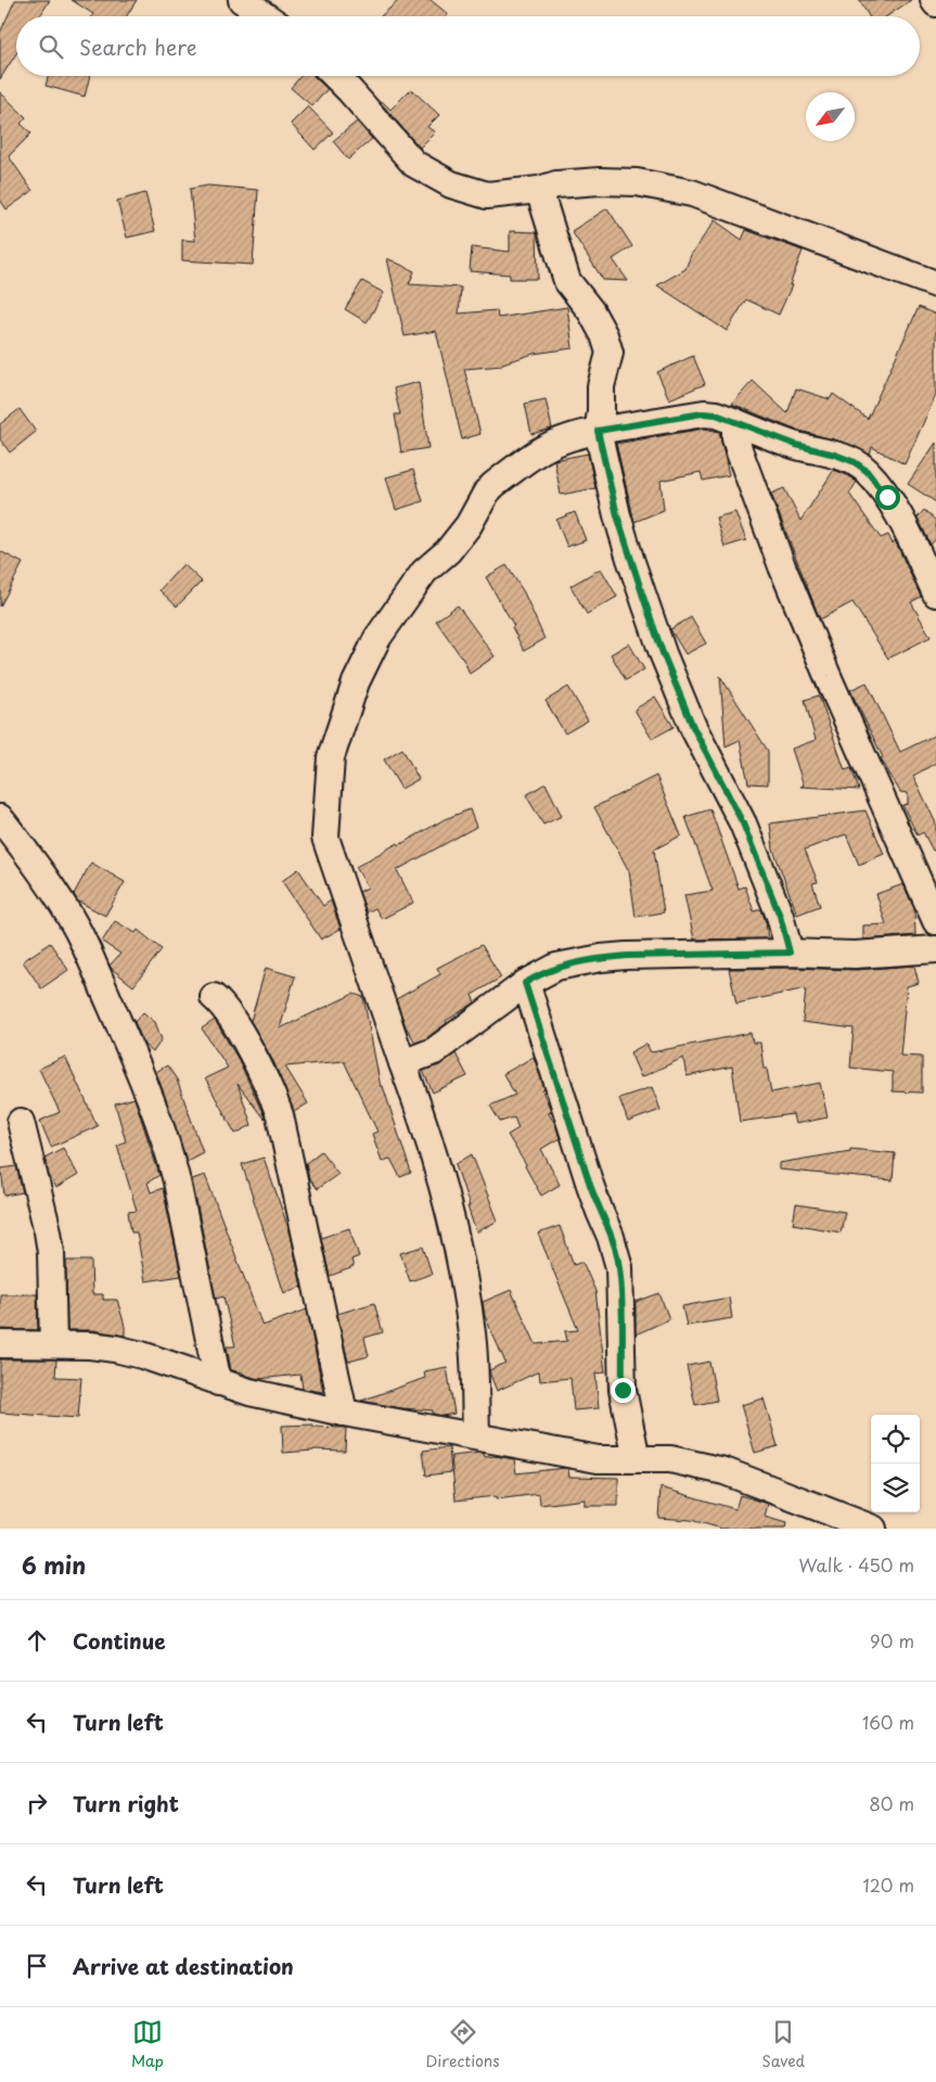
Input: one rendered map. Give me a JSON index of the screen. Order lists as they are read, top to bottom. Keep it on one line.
{"north":"bottom left","page":{"search":"Search here","heading":["6 min","Walk · 450 m"],"list":[["Continue","90 m"],["Turn left","160 m"],["Turn right","80 m"],["Turn left","120 m"],"Arrive at destination"],"nav":["Map","Directions","Saved"]}}
